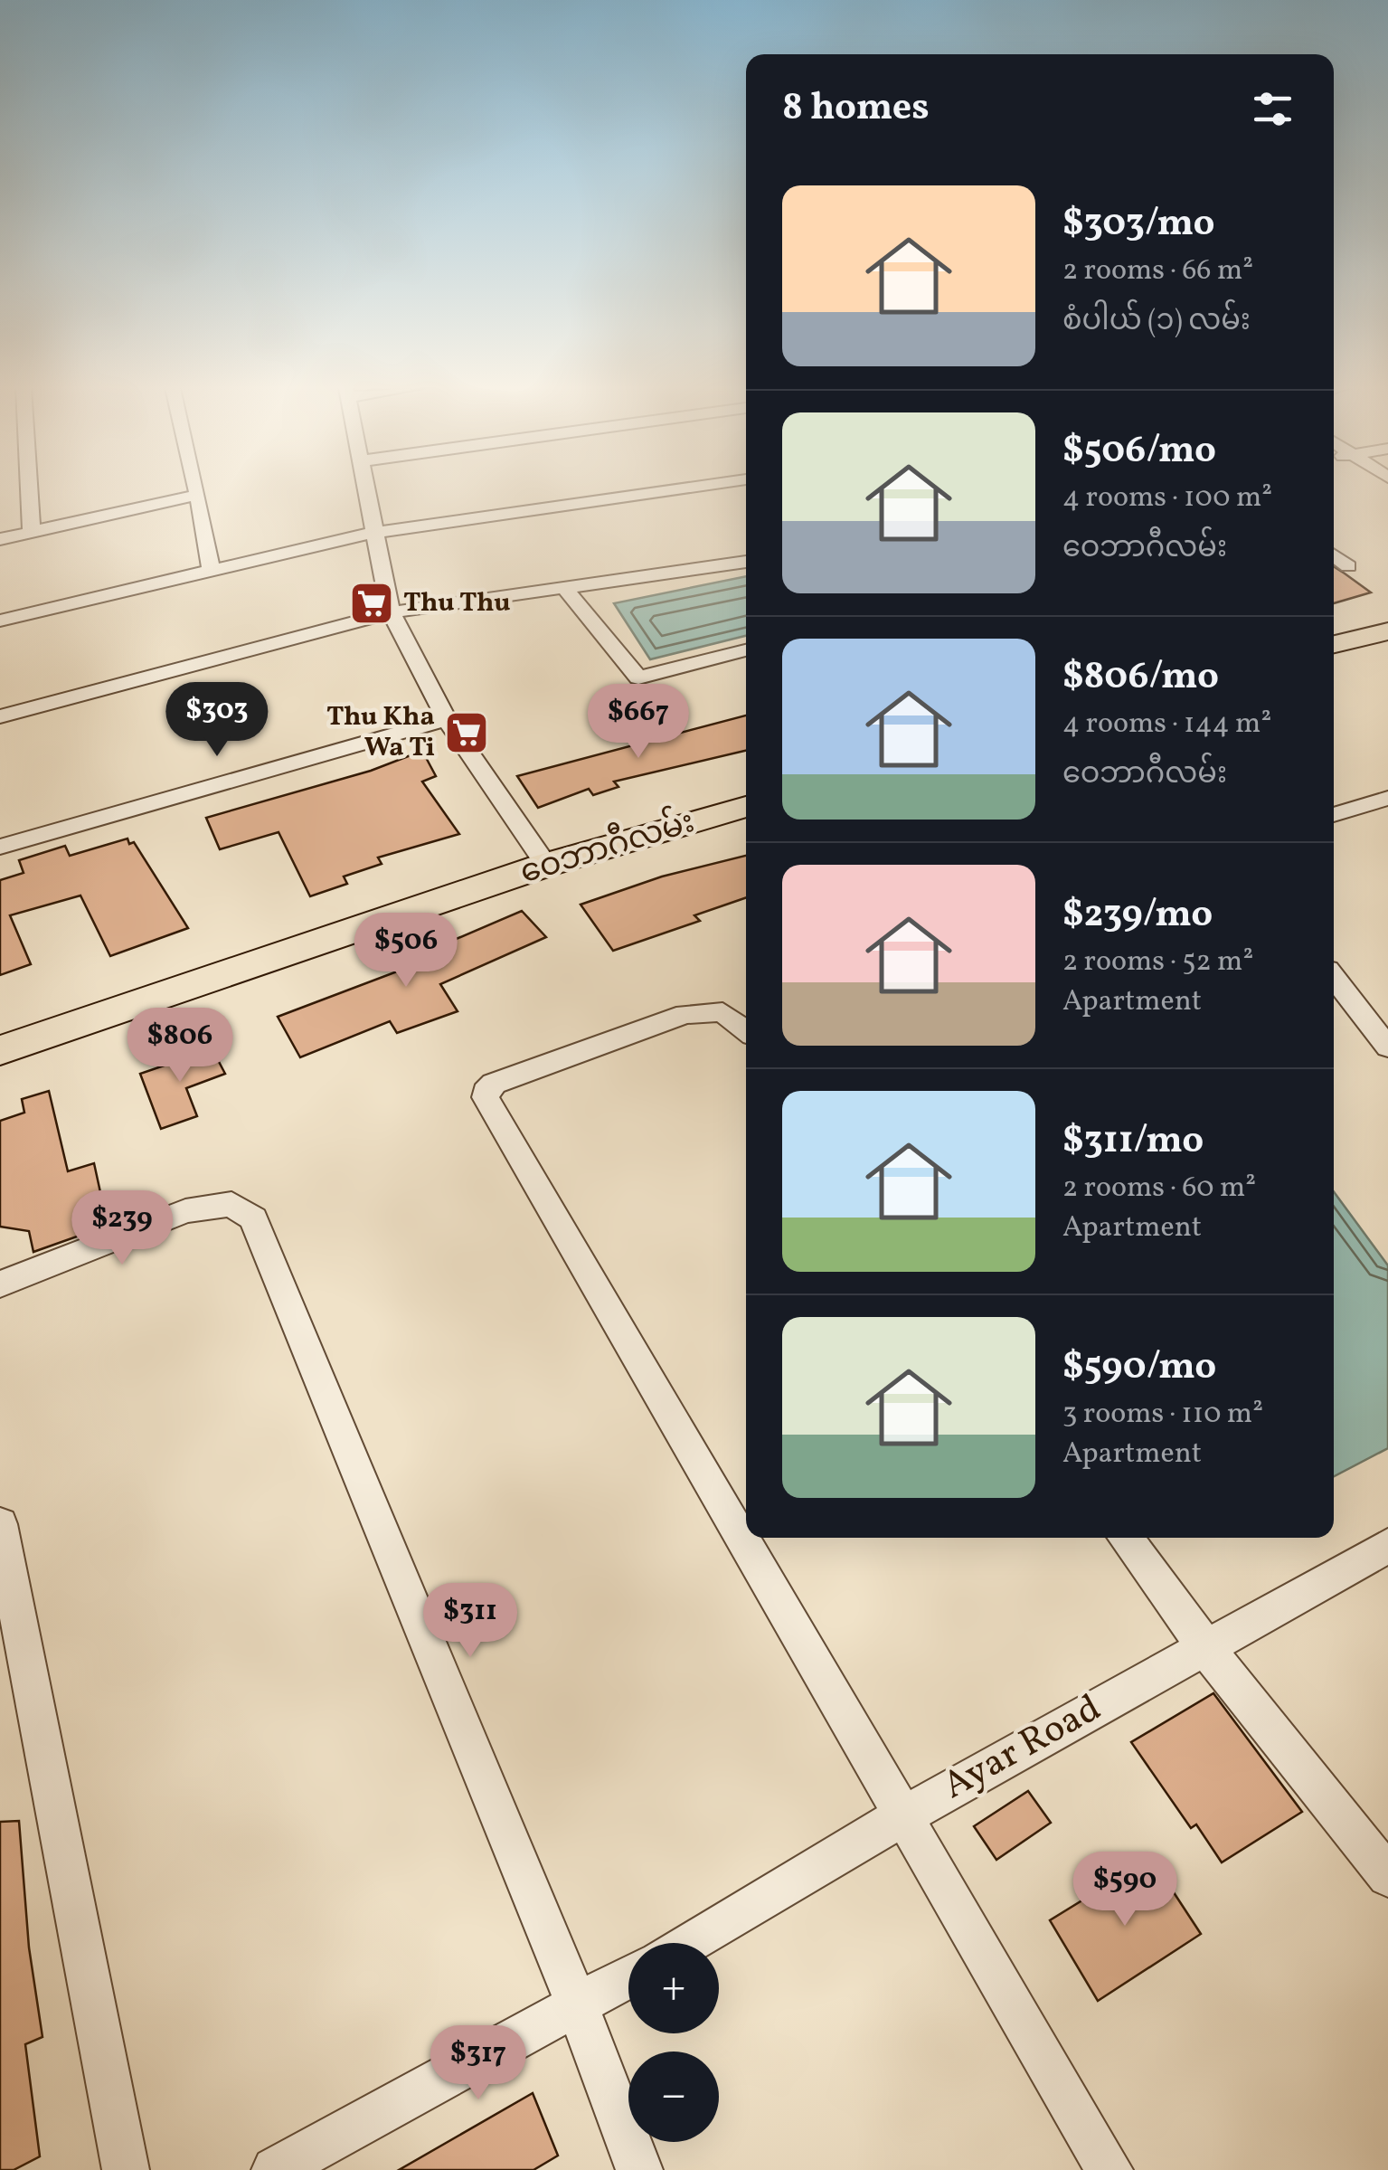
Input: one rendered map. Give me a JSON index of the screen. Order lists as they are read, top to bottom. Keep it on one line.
{"streets":{"main road":["ဝေဘာဂီလမ်း"],"street":["Ayar Road"]},"places":{"supermarket":["Thu Thu","Thu Kha Wa Ti"]},"page":{"heading":"8 homes","list":[{"name":"$303/mo","note":"2 rooms · 66 m² · စံပါယ် (၁) လမ်း"},{"name":"$506/mo","note":"4 rooms · 100 m² · ဝေဘာဂီလမ်း"},{"name":"$806/mo","note":"4 rooms · 144 m² · ဝေဘာဂီလမ်း"},{"name":"$239/mo","note":"2 rooms · 52 m² · Apartment"},{"name":"$311/mo","note":"2 rooms · 60 m² · Apartment"},{"name":"$590/mo","note":"3 rooms · 110 m² · Apartment"}],"price":["$303","$667","$506","$806","$239","$311","$590","$317"],"map_buttons":["+","−"]}}
